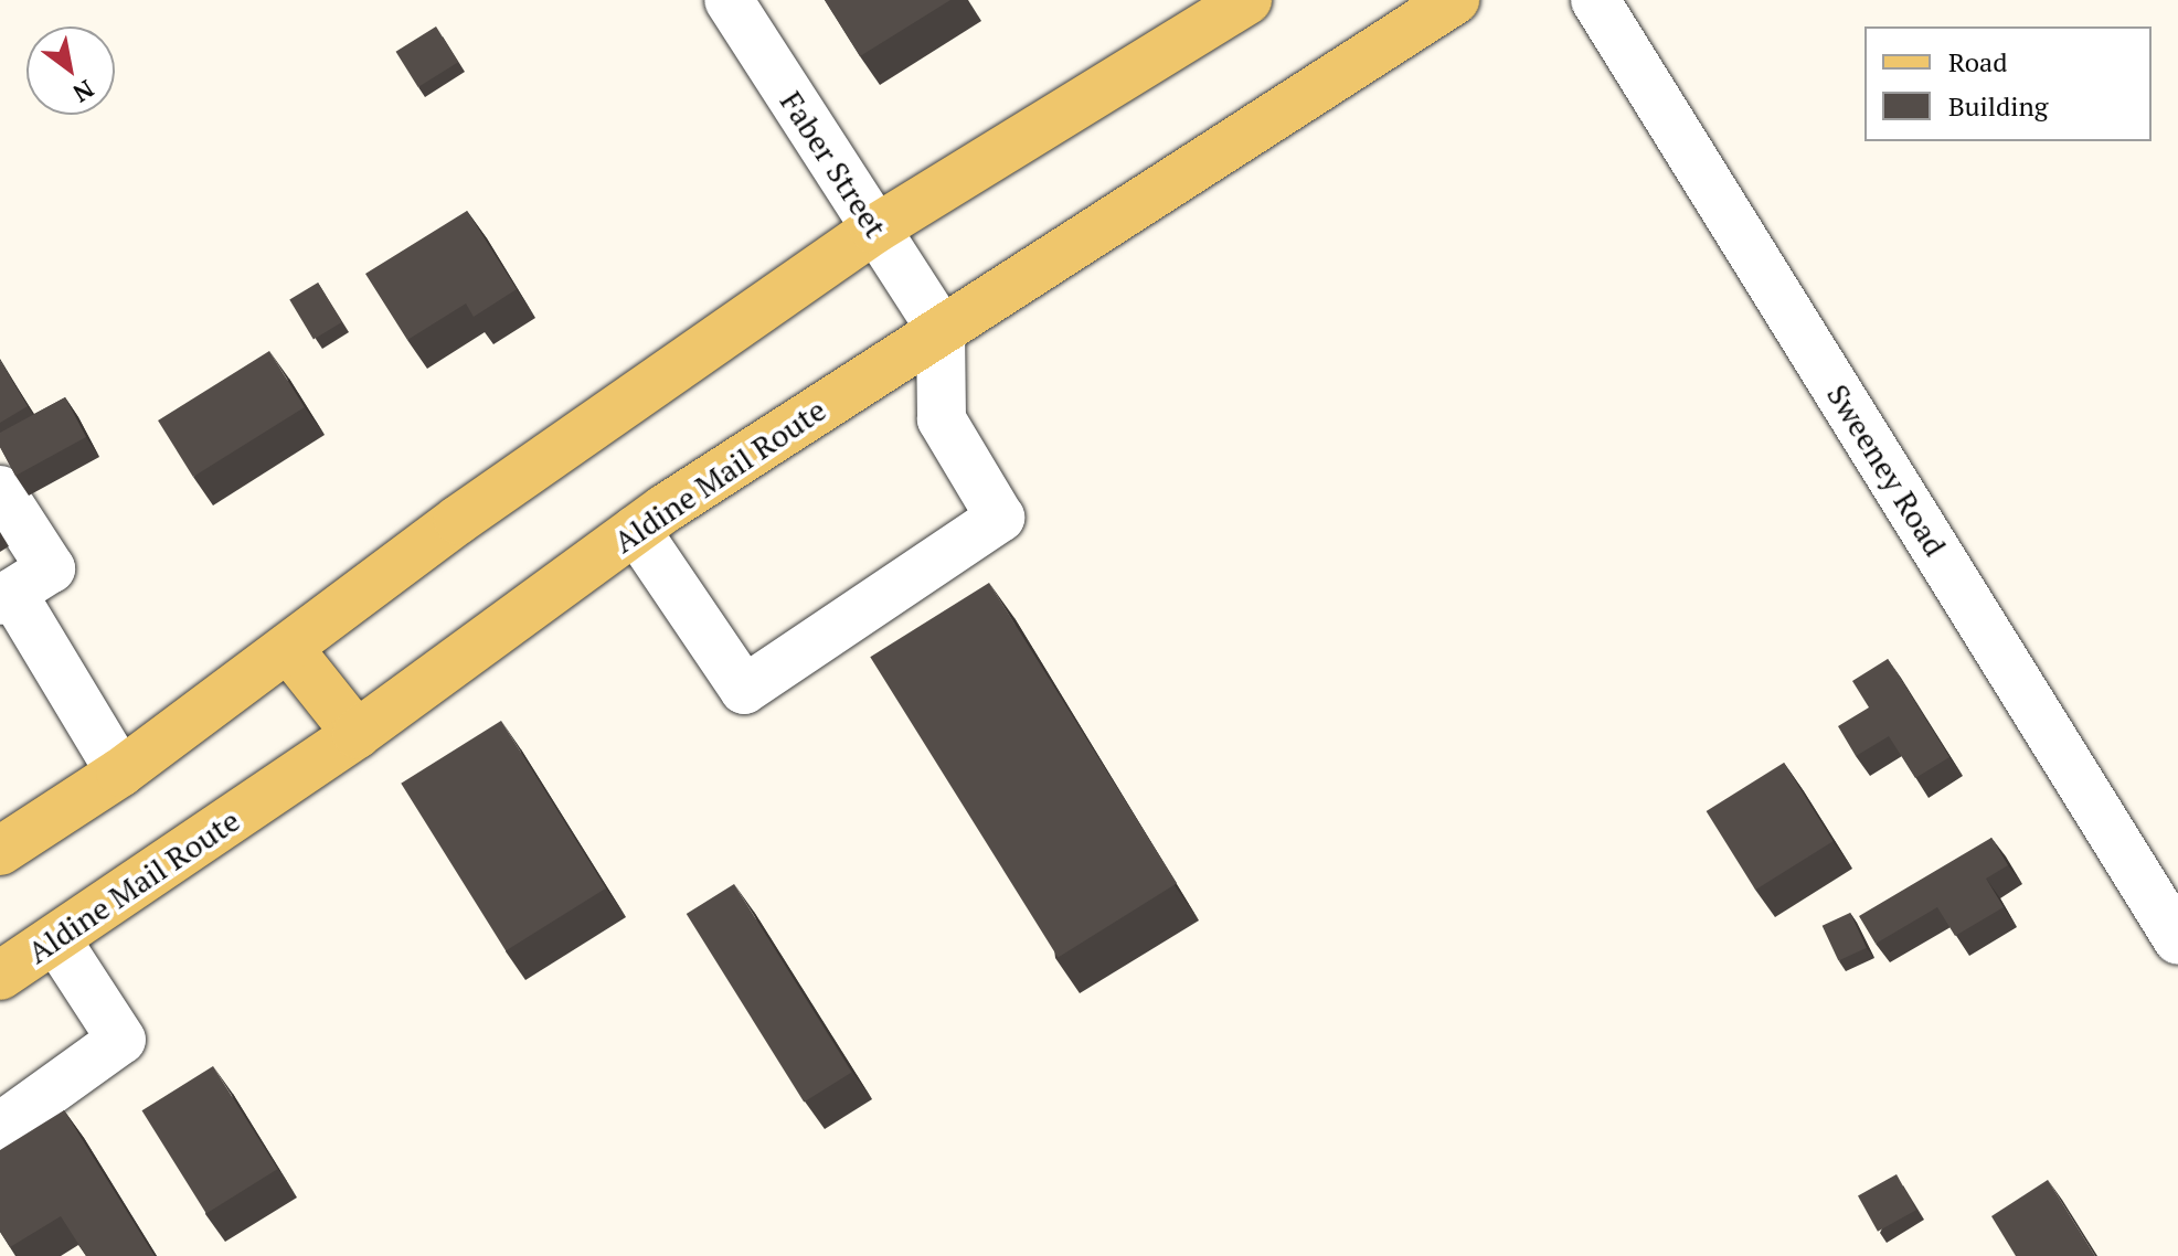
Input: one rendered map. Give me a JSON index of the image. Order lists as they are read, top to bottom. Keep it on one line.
{"streets":{"main road":["Aldine Mail Route"],"street":["Faber Street","Sweeney Road"]},"crossings":[["Faber Street","Aldine Mail Route"]],"legend":["Road","Building"],"north":"bottom right"}
